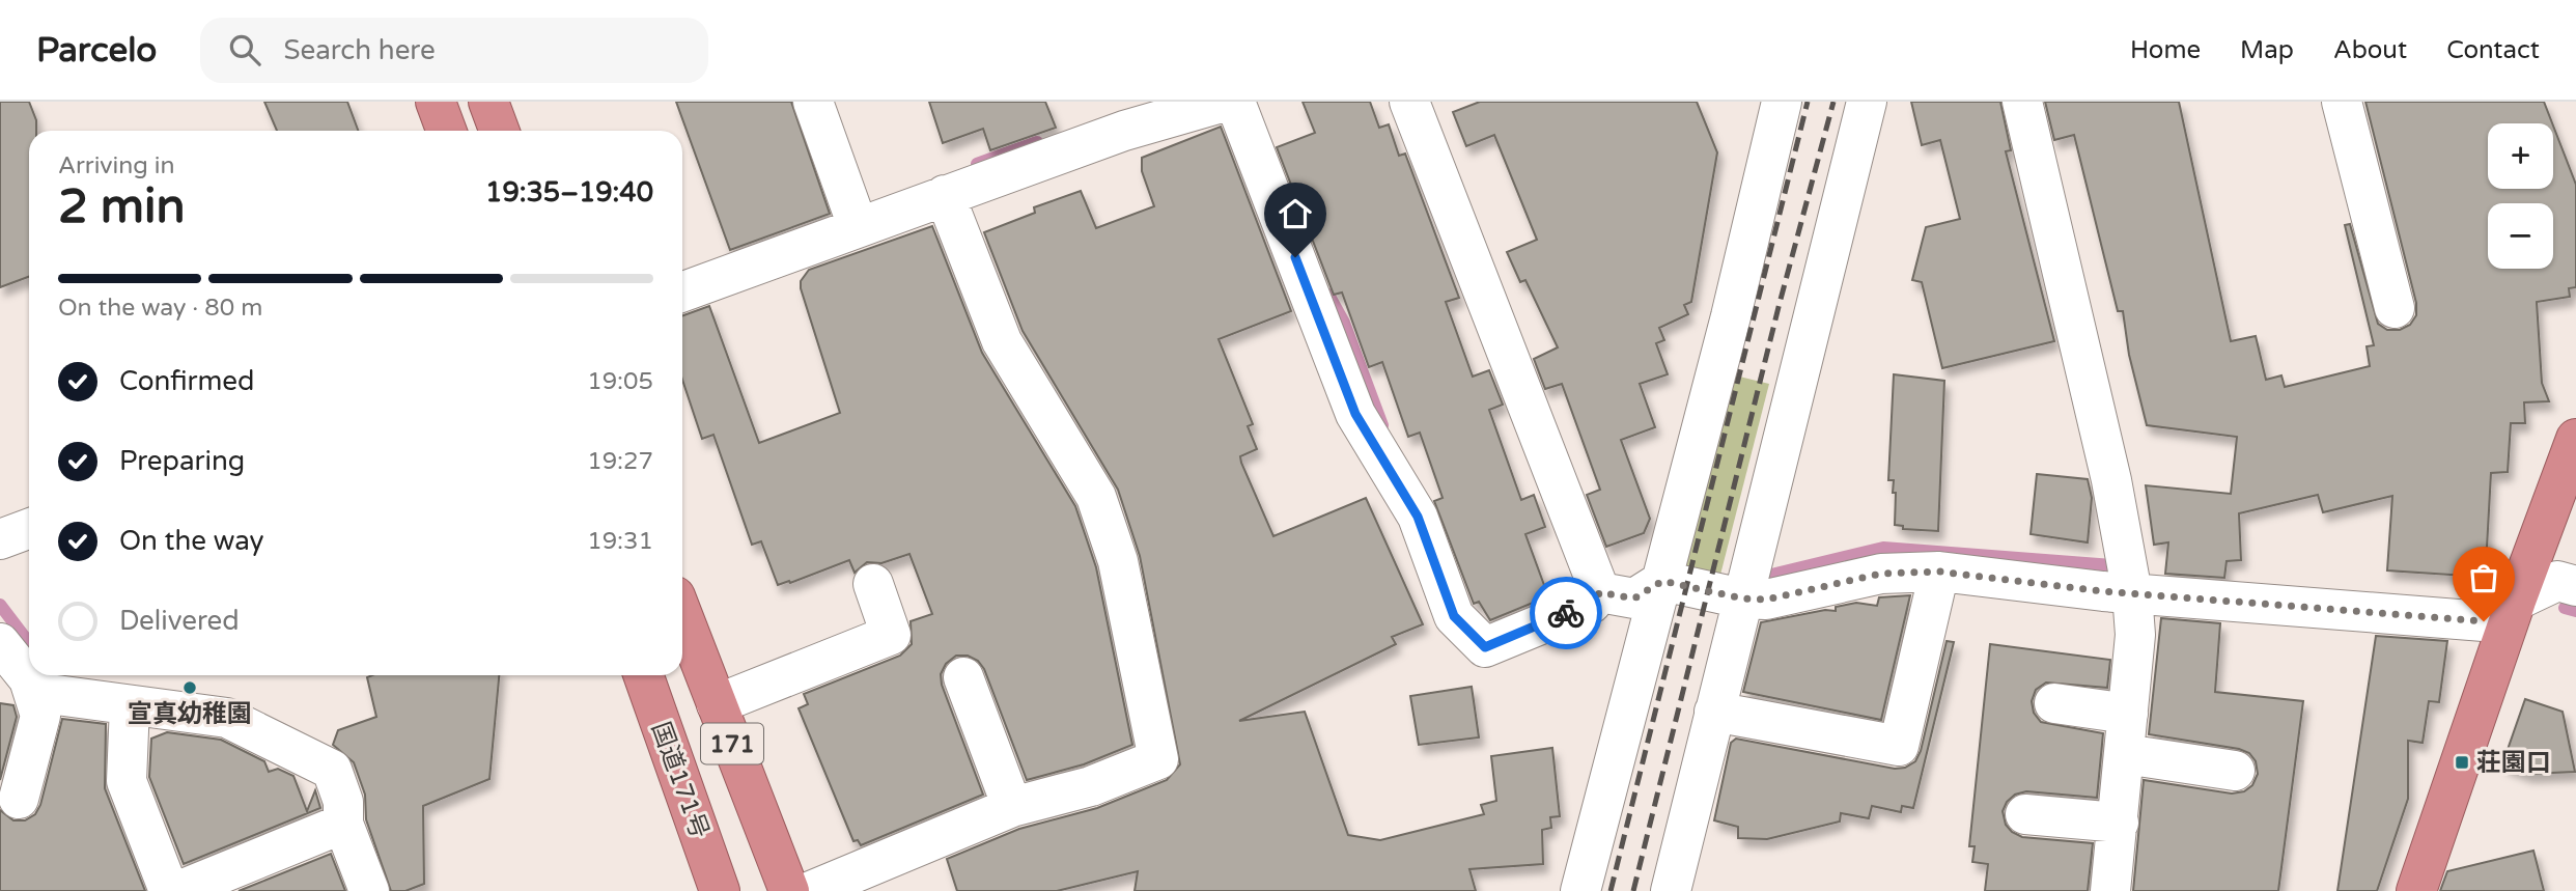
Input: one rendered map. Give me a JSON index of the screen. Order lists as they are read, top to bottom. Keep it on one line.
{"streets":{"highway":["171","国道171号"]},"places":{"other":["宣真幼稚園"],"transit":["荘園口"]},"page":{"header":"Parcelo","search":"Search here","nav":["Home","Map","About","Contact"],"map_buttons":["+","−"],"heading":["2 min","Arriving in","19:35–19:40"],"bar":"On the way · 80 m","list":[["Confirmed","19:05"],["Preparing","19:27"],["On the way","19:31"],"Delivered"]}}
